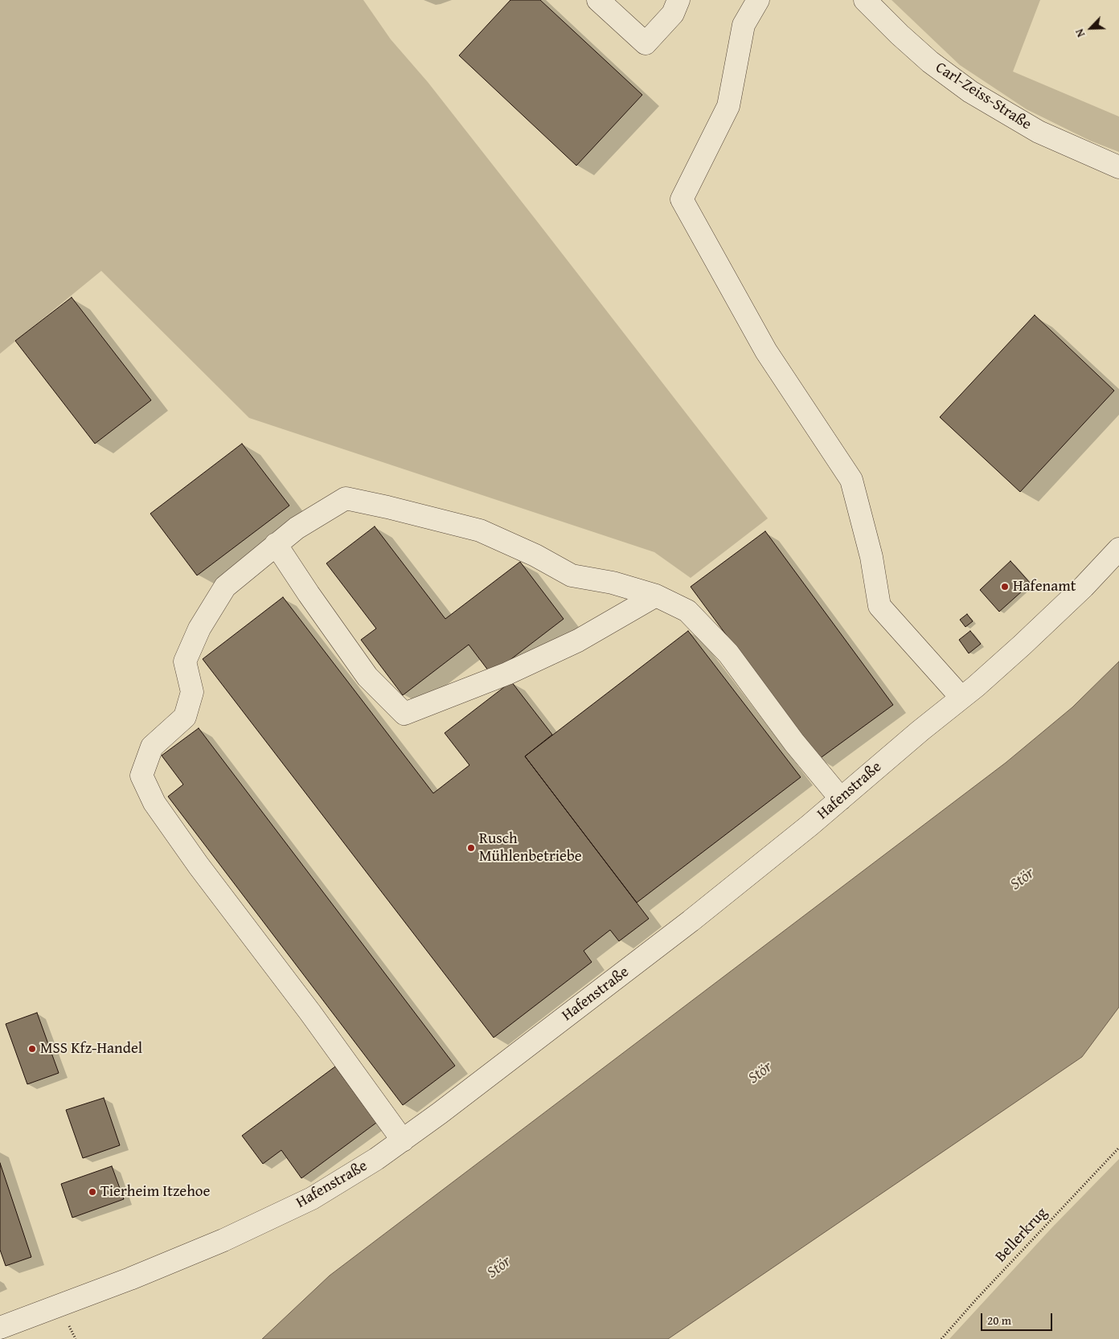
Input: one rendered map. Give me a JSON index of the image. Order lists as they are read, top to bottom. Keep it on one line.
{"streets":{"street":["Carl-Zeiss-Straße","Hafenstraße"],"path":["Bellerkrug"]},"water":["Stör"],"places":["Hafenamt","Rusch Mühlenbetriebe","MSS Kfz-Handel","Tierheim Itzehoe"],"scale_bar":"20 m","north":"bottom left"}
